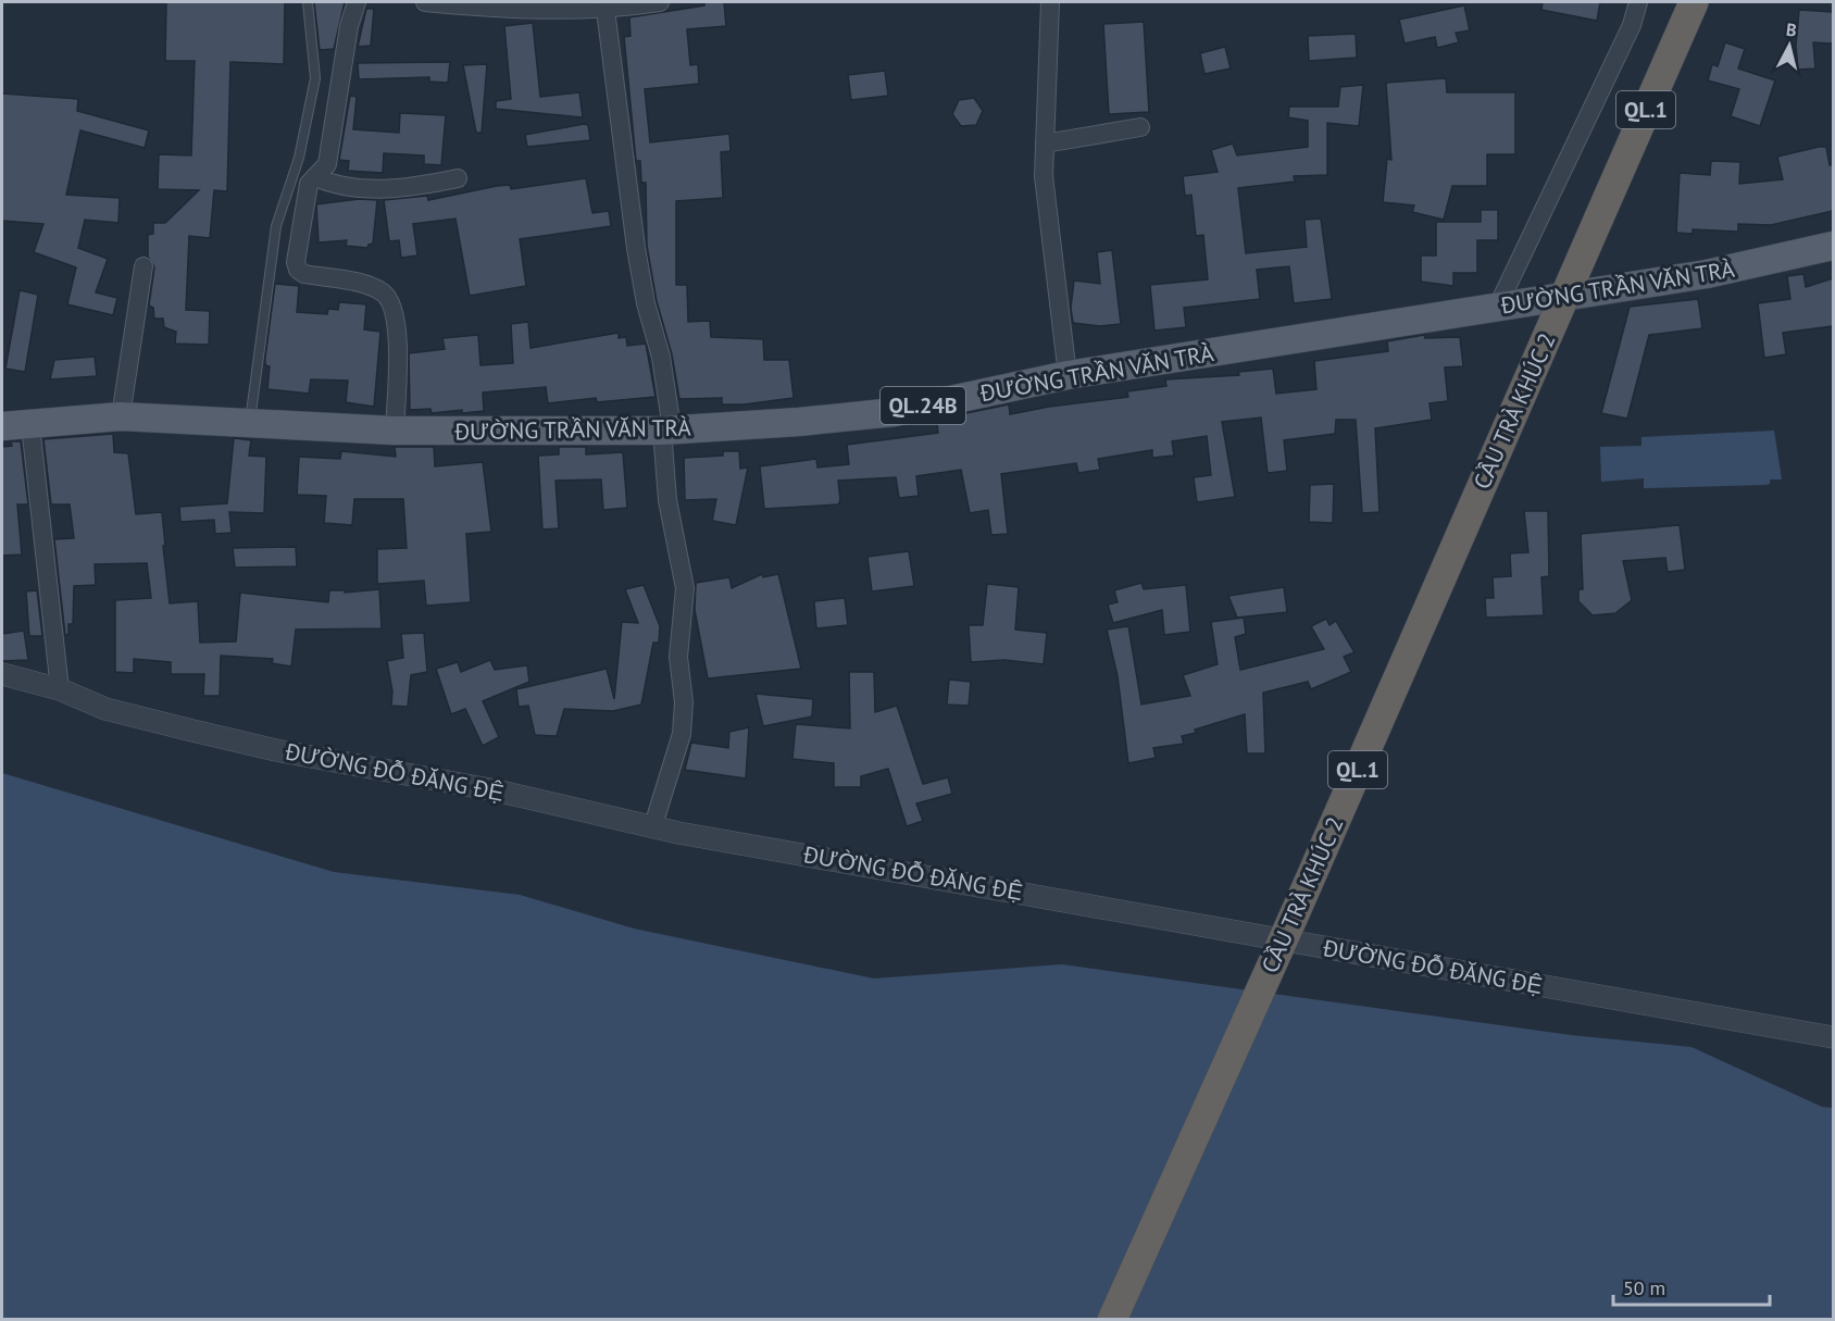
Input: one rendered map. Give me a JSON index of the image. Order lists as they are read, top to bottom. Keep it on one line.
{"streets":{"highway":["QL.1","CẦU TRÀ KHÚC 2"],"main road":["ĐƯỜNG TRẦN VĂN TRÀ","QL.24B"],"street":["ĐƯỜNG ĐỖ ĐĂNG ĐỆ"]},"scale_bar":"50 m","north":"top"}
